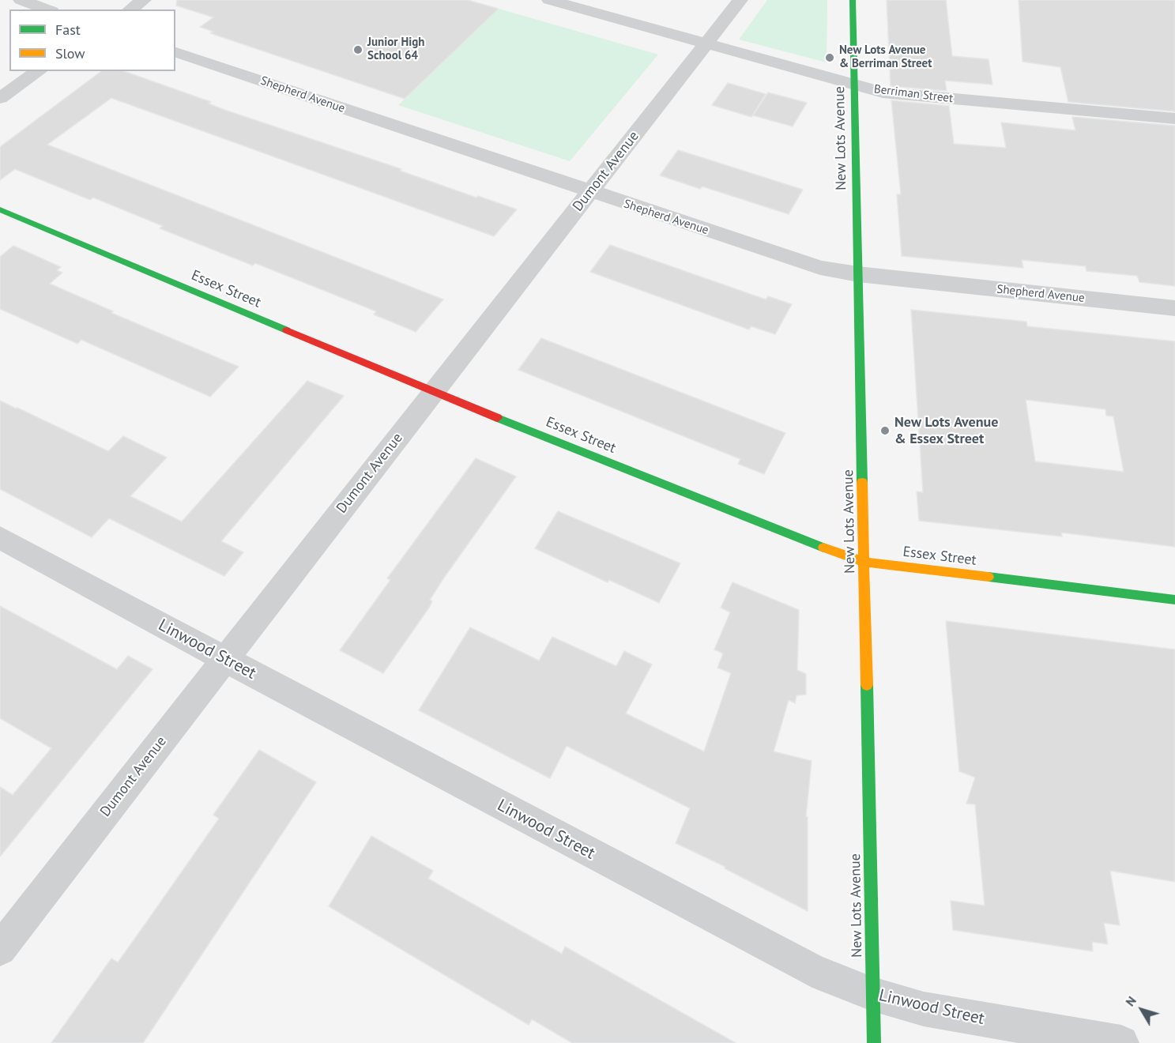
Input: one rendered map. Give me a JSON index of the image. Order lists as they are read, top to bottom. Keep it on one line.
{"streets":{"street":["Berriman Street","Shepherd Avenue","New Lots Avenue","Dumont Avenue","Essex Street","Linwood Street"]},"crossings":[["Berriman Street","New Lots Avenue"],["Berriman Street","Dumont Avenue"],["Shepherd Avenue","New Lots Avenue"],["Shepherd Avenue","Dumont Avenue"],["New Lots Avenue","Essex Street"],["New Lots Avenue","Linwood Street"],["Dumont Avenue","Essex Street"],["Dumont Avenue","Linwood Street"]],"places":["Junior High School 64","New Lots Avenue & Berriman Street","New Lots Avenue & Essex Street"],"legend":["Fast","Slow"],"north":"top left"}
